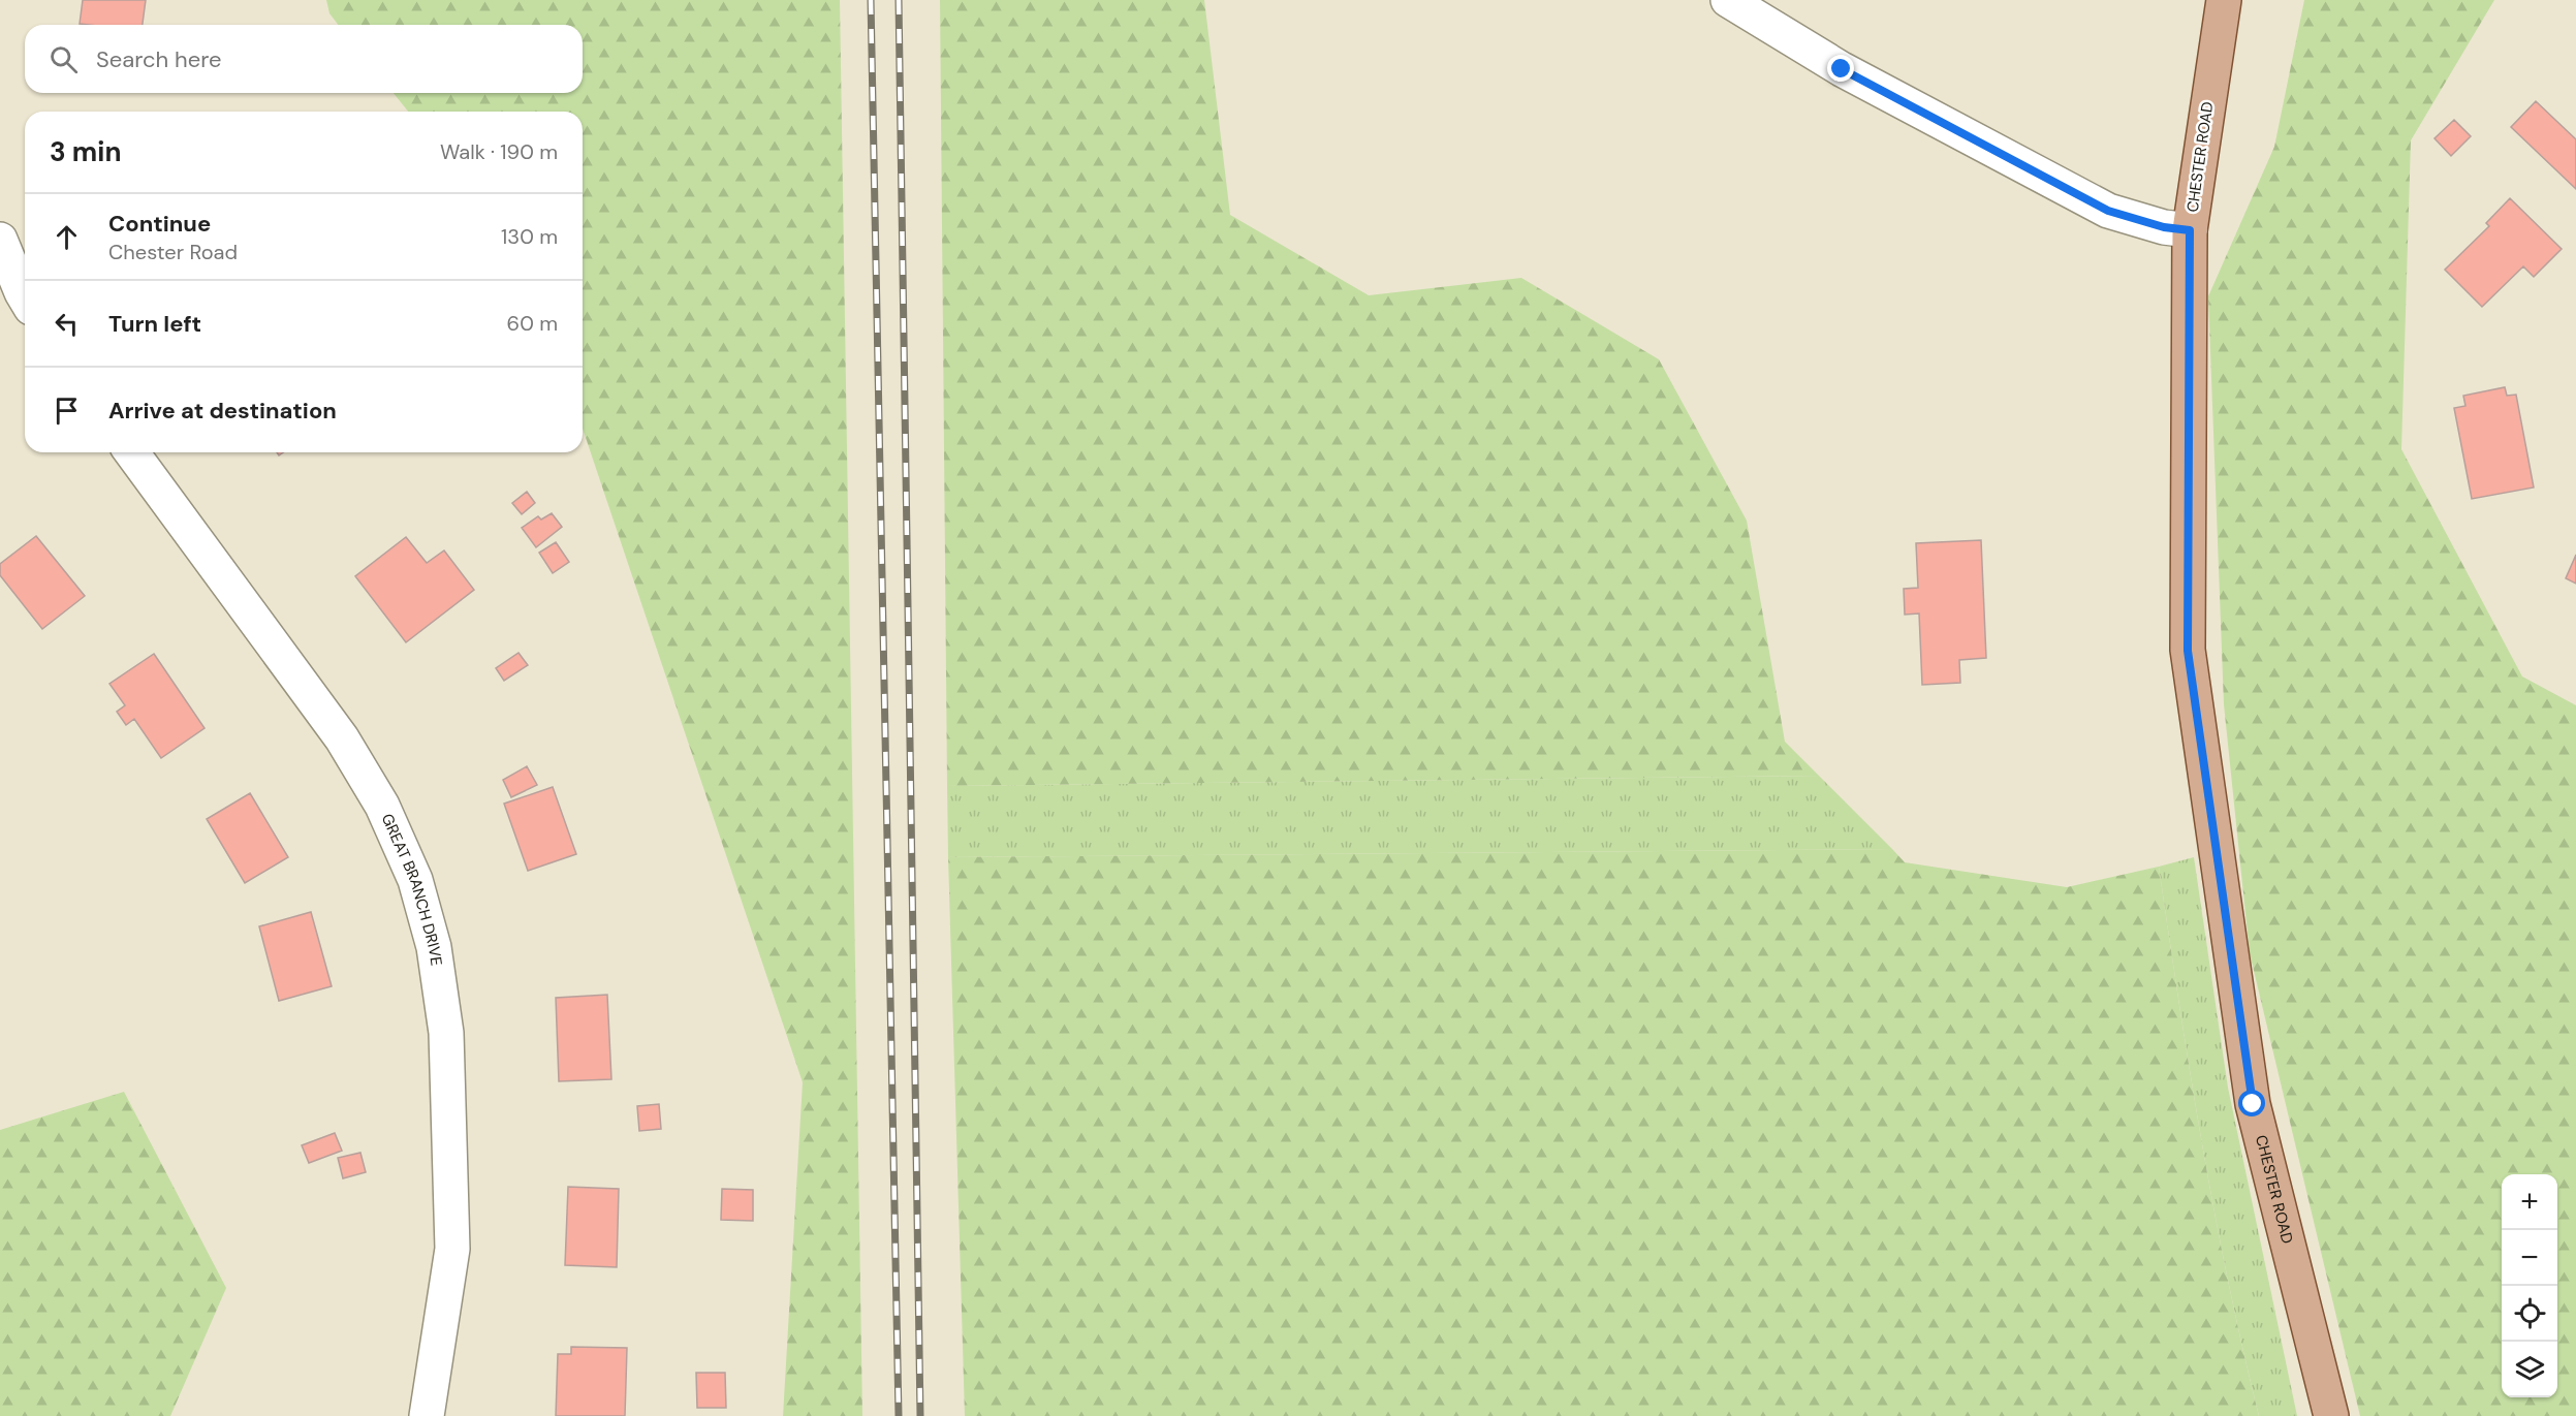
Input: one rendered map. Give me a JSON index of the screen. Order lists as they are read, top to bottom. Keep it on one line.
{"streets":{"main road":["CHESTER ROAD"],"street":["GREAT BRANCH DRIVE"]},"page":{"search":"Search here","heading":["3 min","Walk · 190 m"],"list":[["Continue","Chester Road","130 m"],["Turn left","60 m"],"Arrive at destination"],"map_buttons":["+","−"]}}
